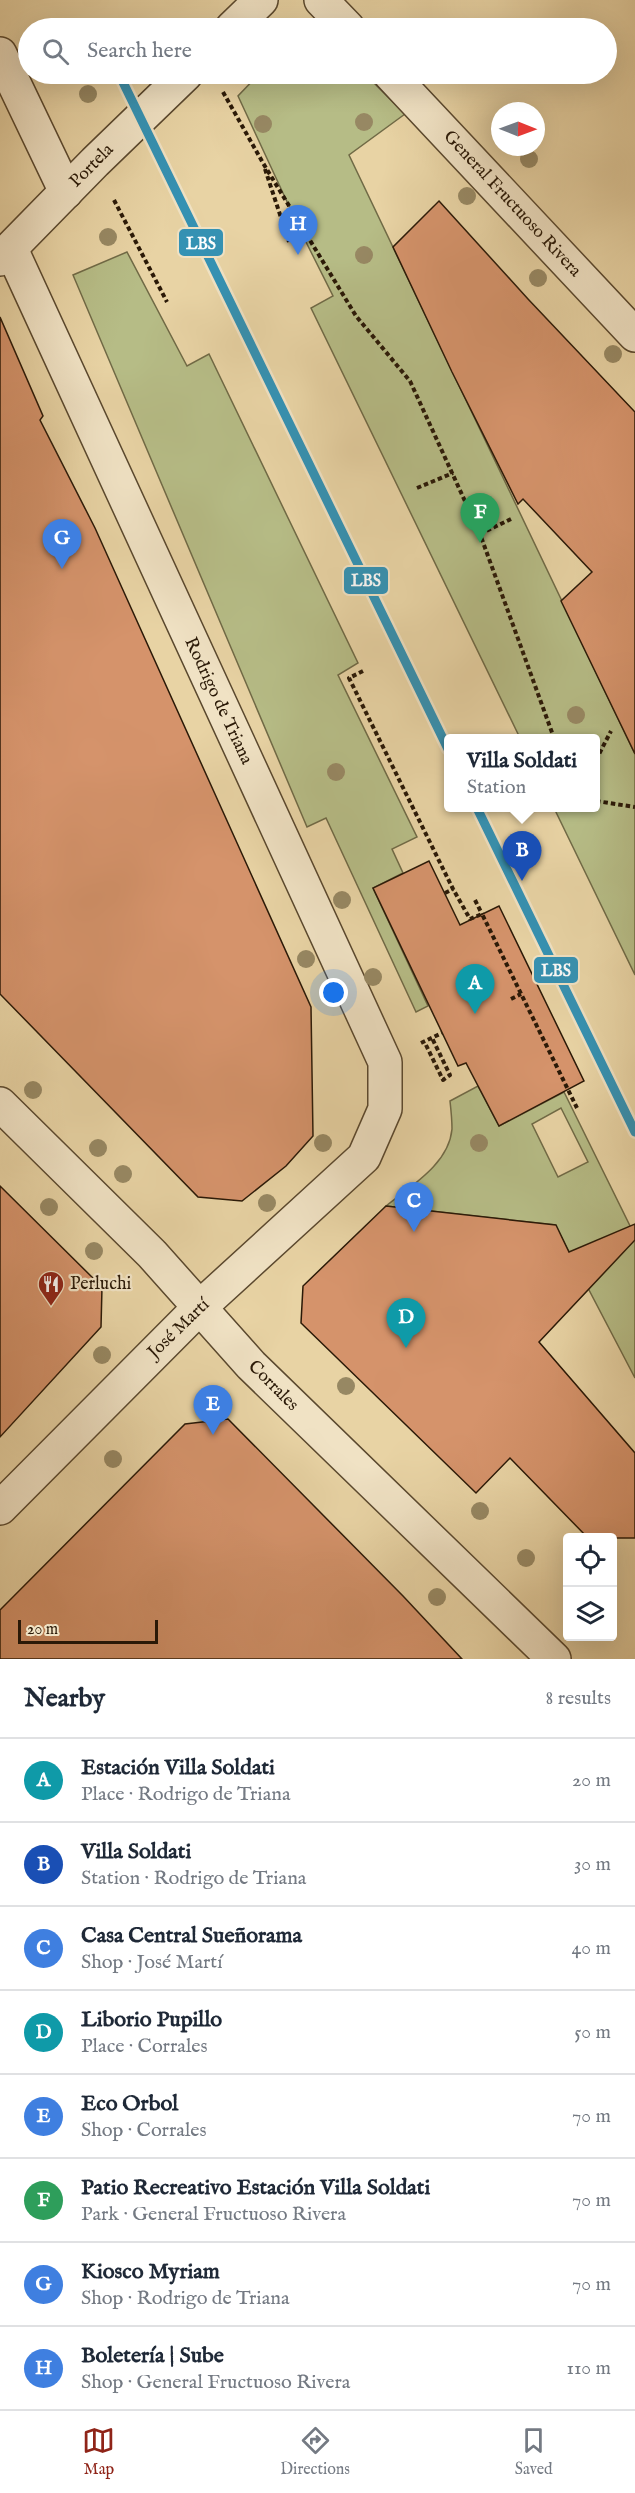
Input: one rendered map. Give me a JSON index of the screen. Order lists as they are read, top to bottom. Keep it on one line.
{"streets":{"street":["Portela","General Fructuoso Rivera","Rodrigo de Triana","José Martí","Corrales"]},"crossings":[["Portela","Rodrigo de Triana"],["Rodrigo de Triana","José Martí"],["José Martí","Corrales"]],"places":{"restaurant":["Perluchi"]},"lines":["transit line LBS"],"scale_bar":"20 m","north":"right","page":{"search":"Search here","pins":["H","F","G","B","A","C","D","E"],"popup":["Villa Soldati","Station"],"scale":"20 m","heading":["Nearby","8 results"],"list":[{"mark":"A","name":"Estación Villa Soldati","note":"Place · Rodrigo de Triana","value":"20 m"},{"mark":"B","name":"Villa Soldati","note":"Station · Rodrigo de Triana","value":"30 m"},{"mark":"C","name":"Casa Central Sueñorama","note":"Shop · José Martí","value":"40 m"},{"mark":"D","name":"Liborio Pupillo","note":"Place · Corrales","value":"50 m"},{"mark":"E","name":"Eco Orbol","note":"Shop · Corrales","value":"70 m"},{"mark":"F","name":"Patio Recreativo Estación Villa Soldati","note":"Park · General Fructuoso Rivera","value":"70 m"},{"mark":"G","name":"Kiosco Myriam","note":"Shop · Rodrigo de Triana","value":"70 m"},{"mark":"H","name":"Boletería | Sube","note":"Shop · General Fructuoso Rivera","value":"110 m"}],"nav":["Map","Directions","Saved"]}}
